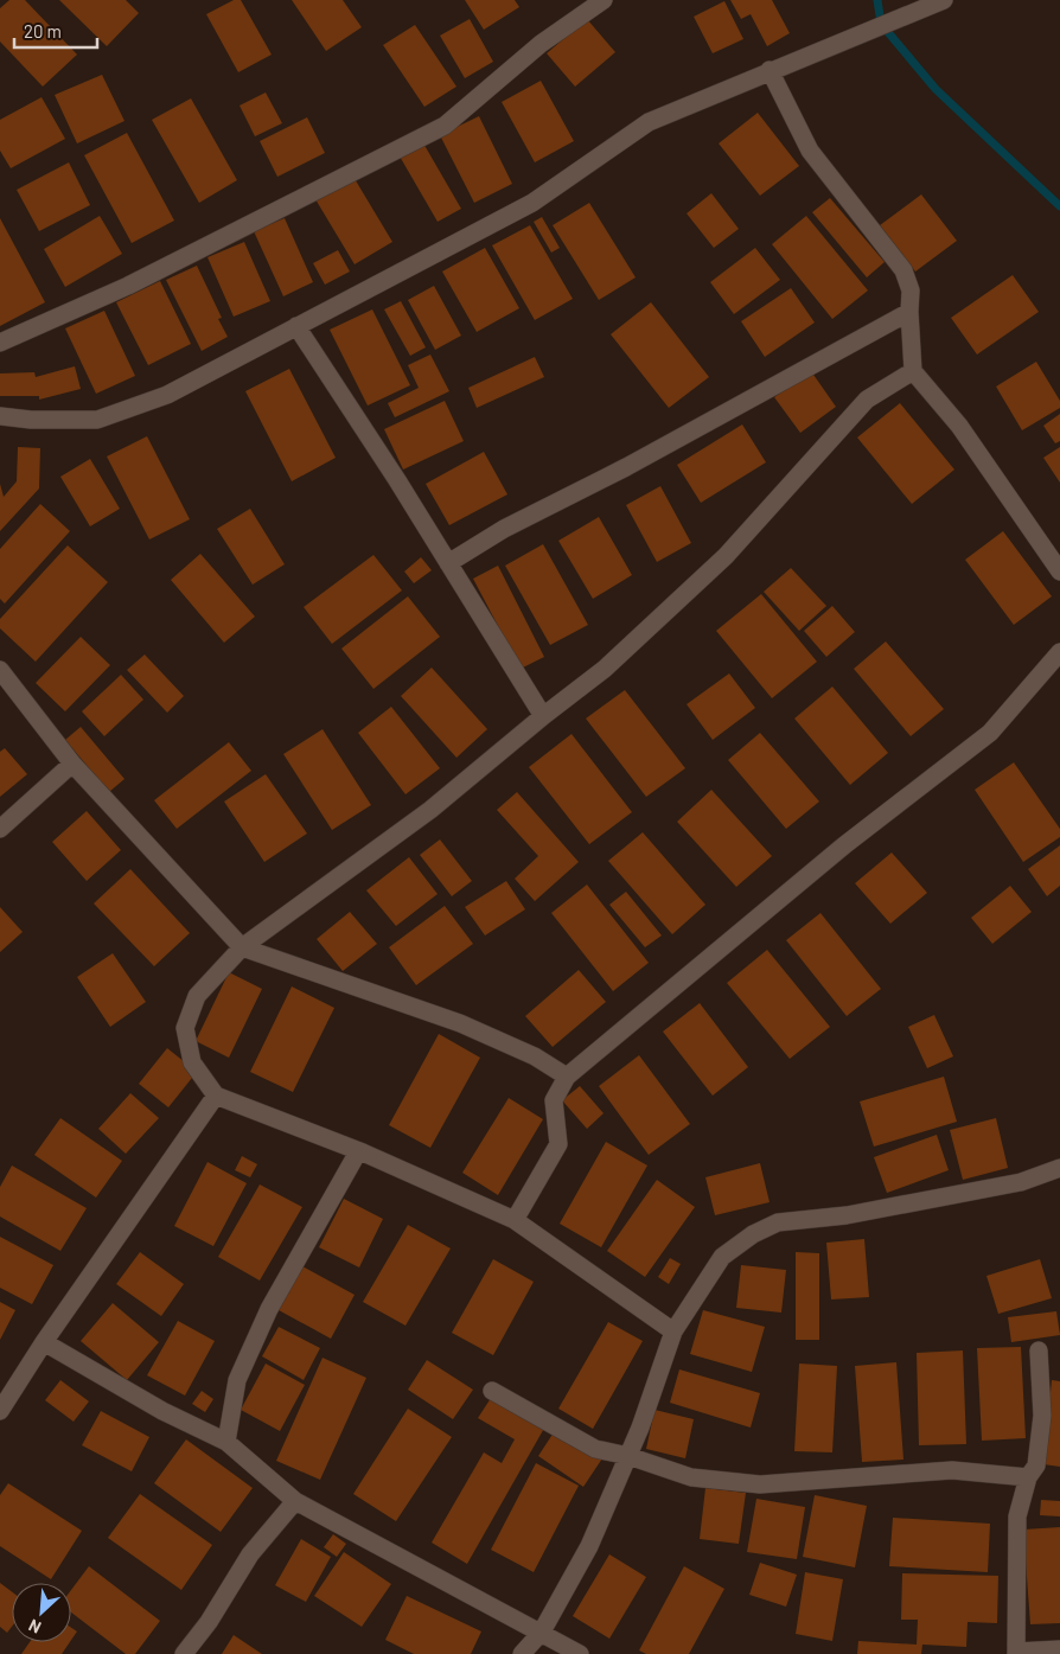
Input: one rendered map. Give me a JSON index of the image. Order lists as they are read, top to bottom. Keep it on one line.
{"scale_bar":"20 m","north":"bottom left"}
